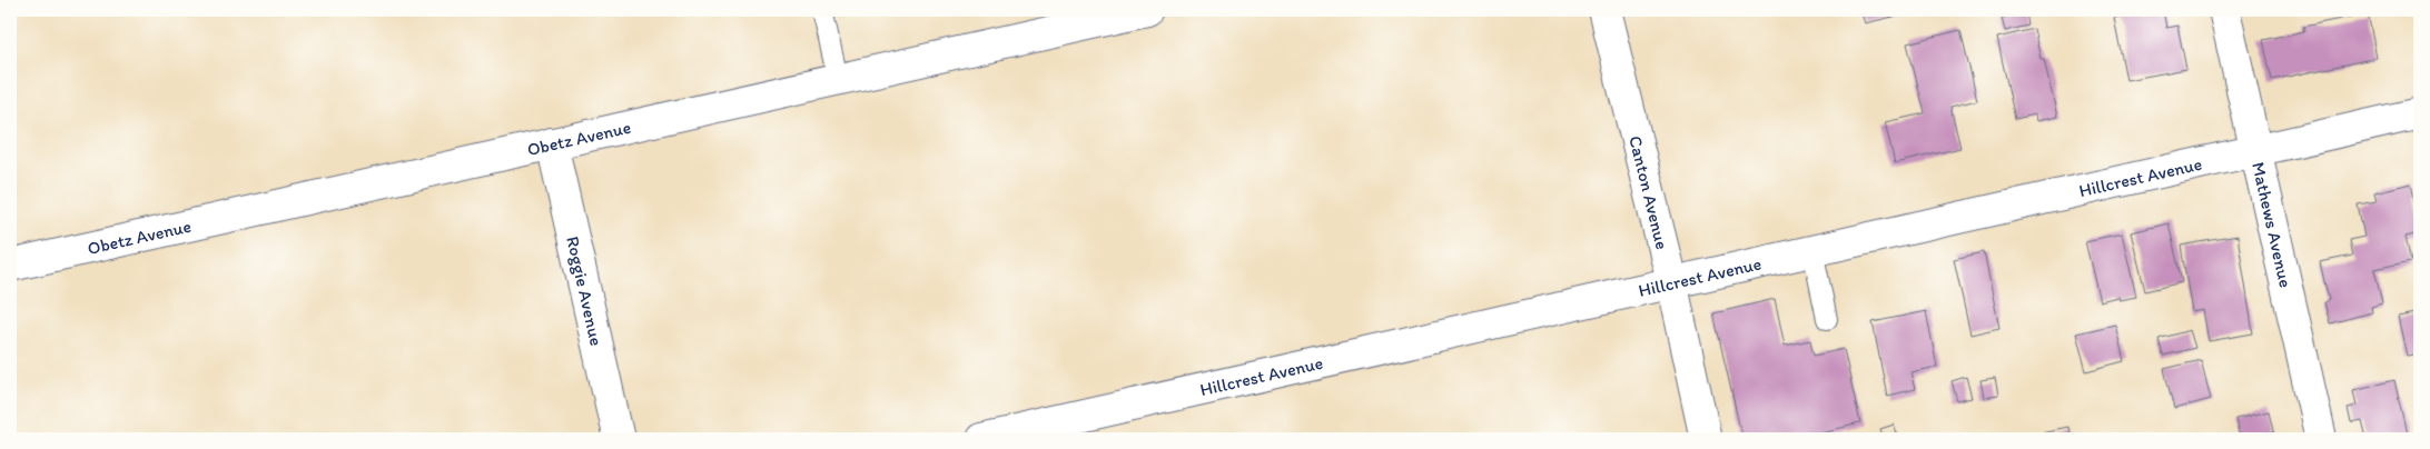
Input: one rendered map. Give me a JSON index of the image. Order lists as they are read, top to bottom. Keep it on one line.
{"streets":{"street":["Obetz Avenue","Hillcrest Avenue","Canton Avenue","Mathews Avenue","Roggie Avenue"]},"crossings":[["Obetz Avenue","Roggie Avenue"],["Hillcrest Avenue","Canton Avenue"],["Hillcrest Avenue","Mathews Avenue"]]}
